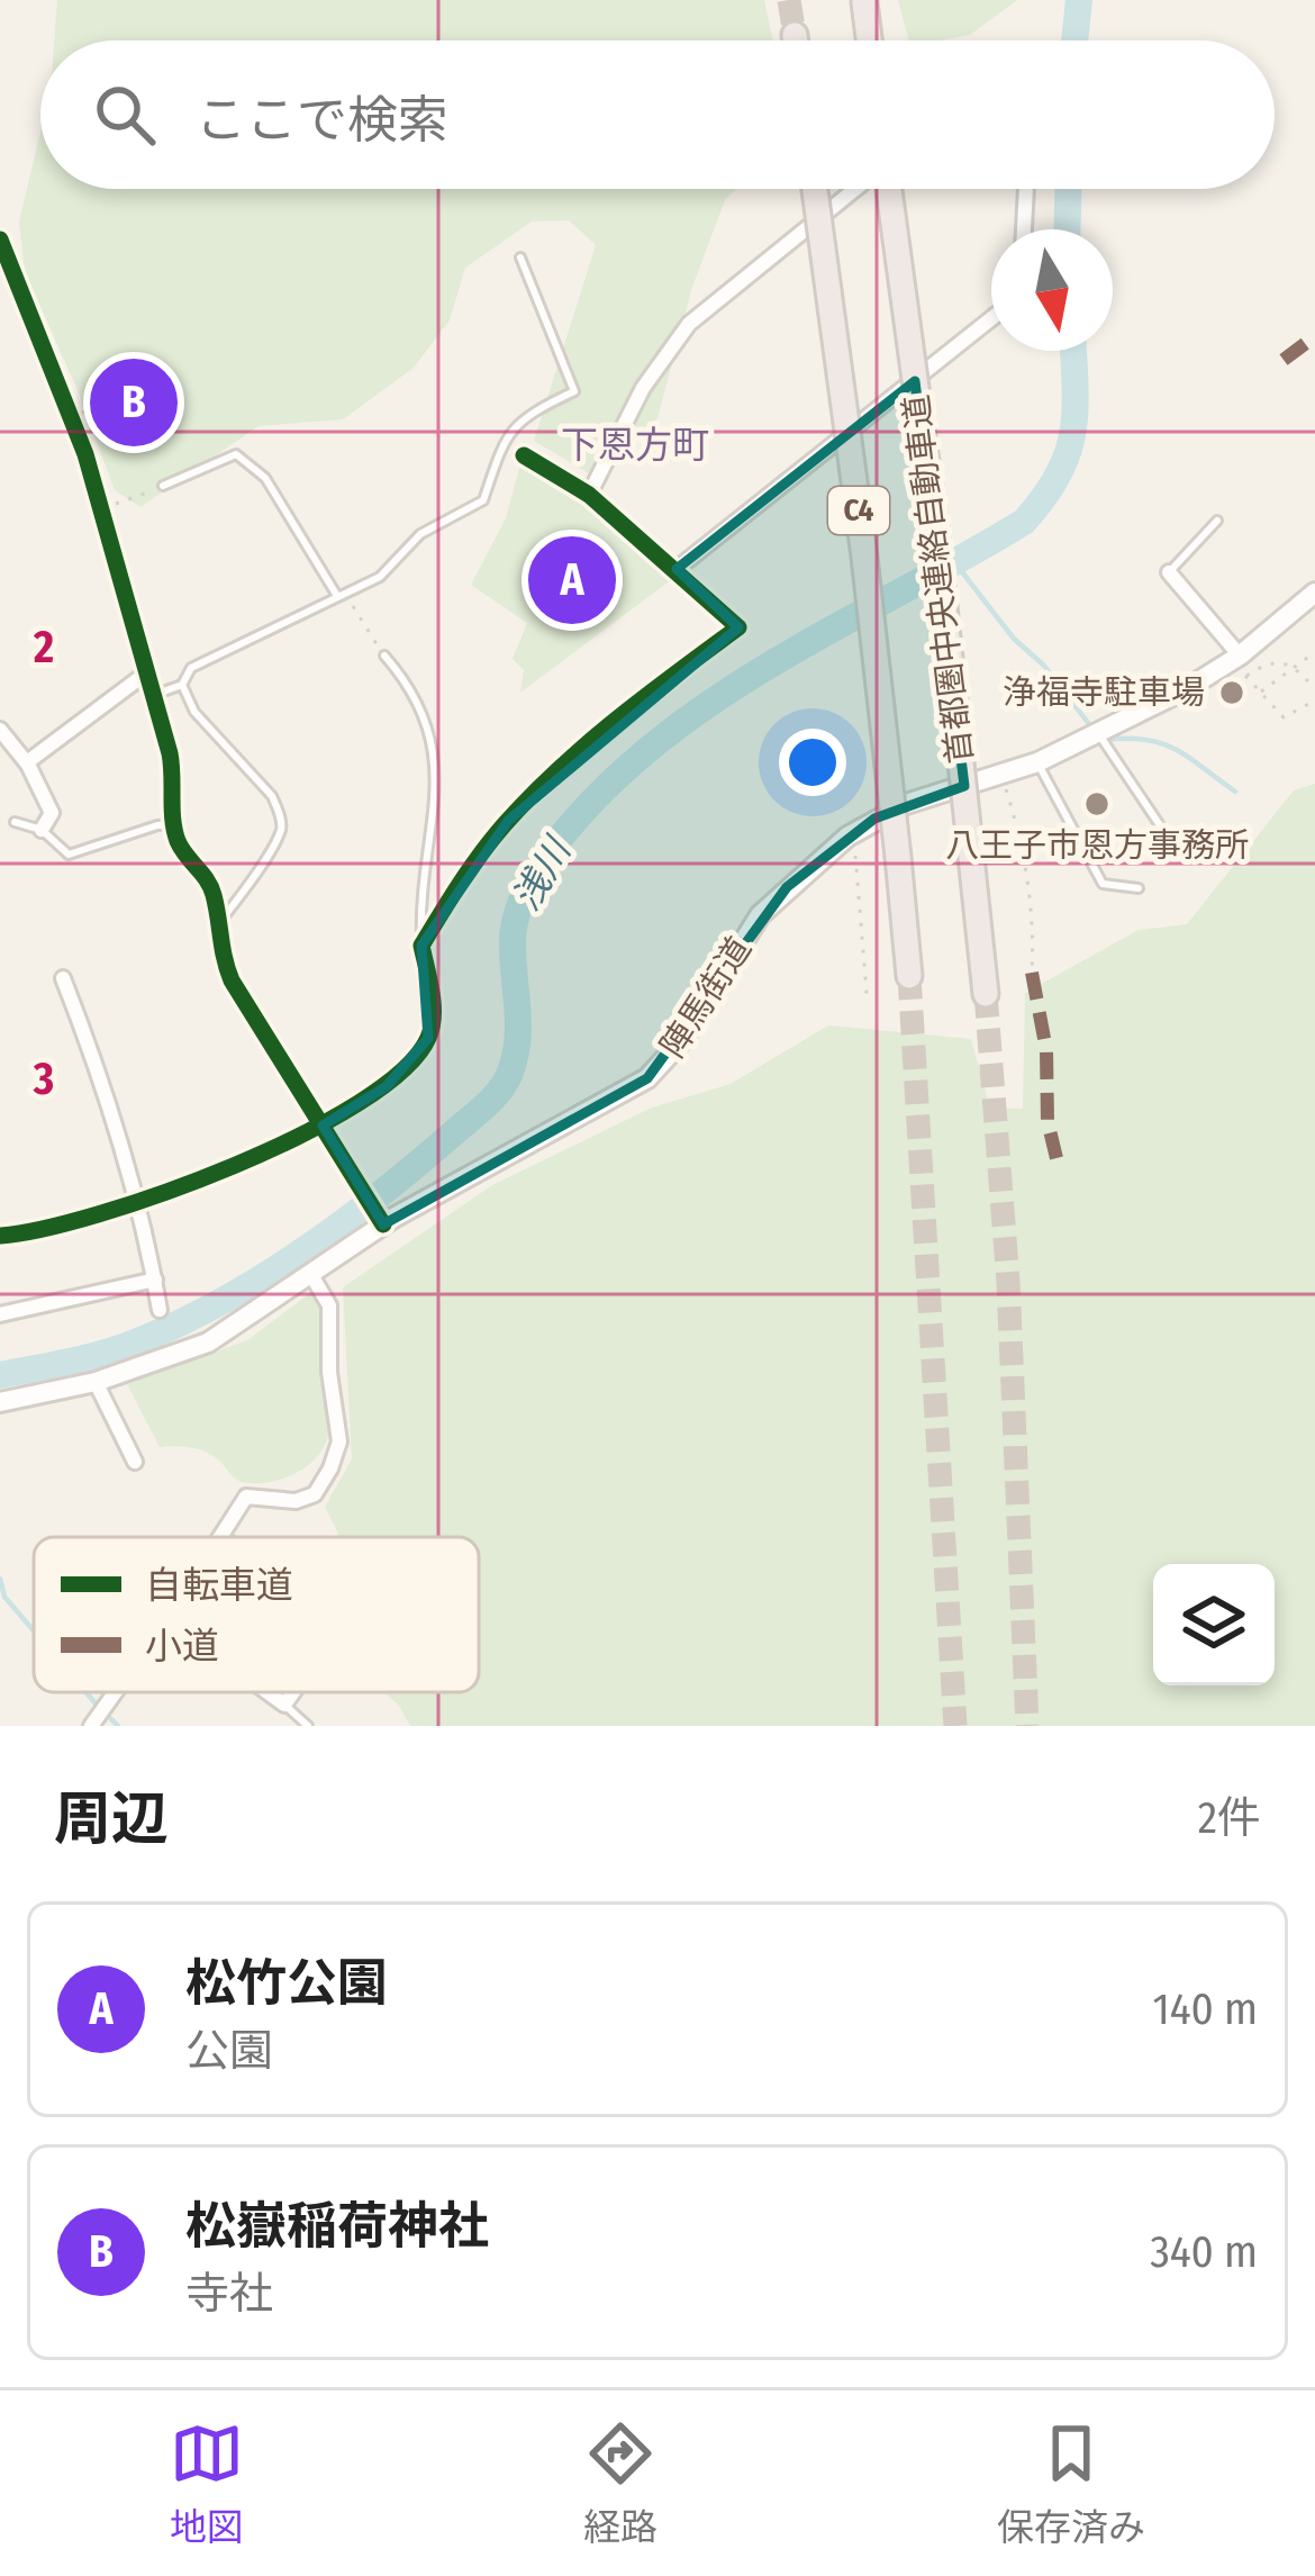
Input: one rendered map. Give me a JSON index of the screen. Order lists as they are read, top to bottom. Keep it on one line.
{"streets":{"highway":["C4","首都圏中央連絡自動車道"],"main road":["陣馬街道"]},"districts":["下恩方町"],"water":["浅川"],"places":["浄福寺駐車場","八王子市恩方事務所"],"legend":["自転車道","小道"],"north":"bottom","page":{"search":"ここで検索","pins":["B","A"],"heading":["周辺","2件"],"list":[{"mark":"A","name":"松竹公園","note":"公園","value":"140 m"},{"mark":"B","name":"松嶽稲荷神社","note":"寺社","value":"340 m"}],"nav":["地図","経路","保存済み"]},"grid":{"rows":["2","3"]}}
